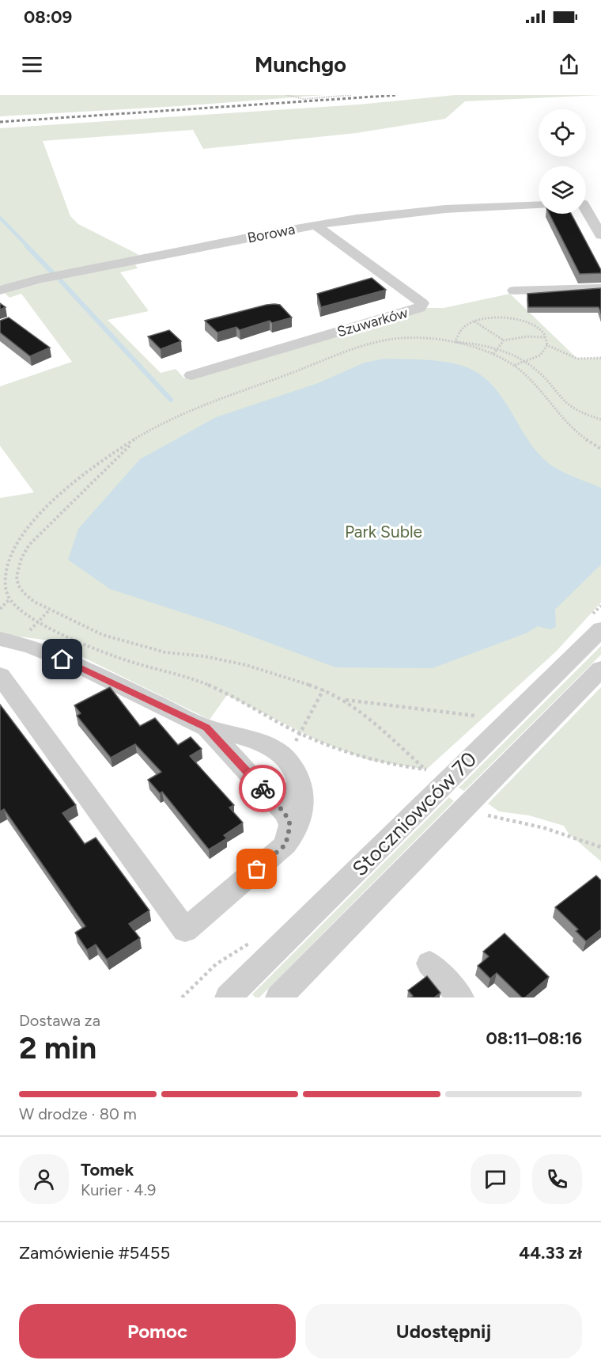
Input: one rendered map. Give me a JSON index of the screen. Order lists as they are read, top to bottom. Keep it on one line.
{"streets":{"street":["Borowa","Szuwarków","Stoczniowców 70"]},"crossings":[["Borowa","Szuwarków"]],"parks":["Park Suble"],"page":{"status":"08:09","header":"Munchgo","heading":["2 min","Dostawa za","08:11–08:16"],"panel":["Tomek","Kurier · 4.9","Zamówienie #5455","44.33 zł"],"bar":"W drodze · 80 m","buttons":["Pomoc","Udostępnij"]}}
